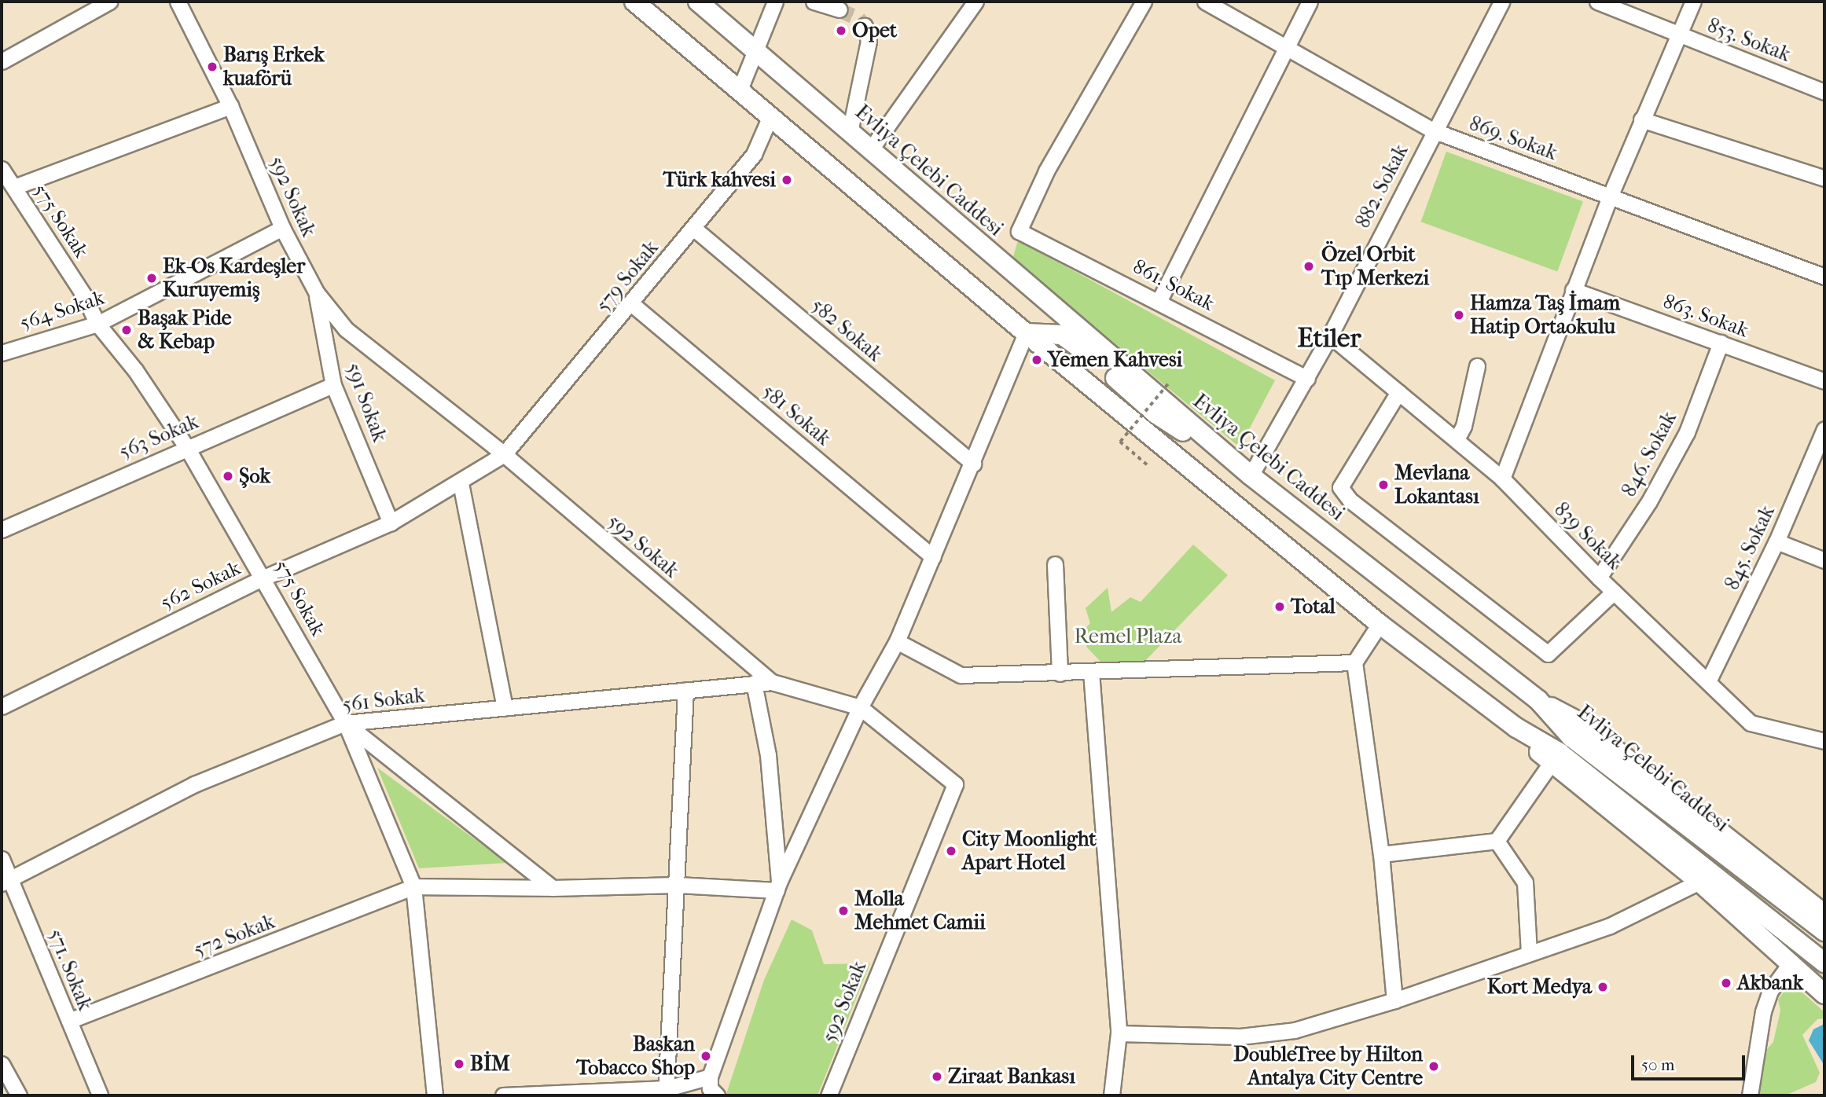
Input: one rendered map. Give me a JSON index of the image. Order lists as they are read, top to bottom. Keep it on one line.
{"streets":{"main road":["Evliya Çelebi Caddesi"],"street":["853. Sokak","869. Sokak","882. Sokak","592 Sokak","575 Sokak","579 Sokak","861. Sokak","564 Sokak","863. Sokak","582 Sokak","591 Sokak","581 Sokak","563 Sokak","846. Sokak","839 Sokak","845. Sokak","562 Sokak","561 Sokak","572 Sokak","571. Sokak"]},"crossings":[["869. Sokak","882. Sokak"],["Evliya Çelebi Caddesi","882. Sokak"],["882. Sokak","861. Sokak"],["882. Sokak","839 Sokak"],["592 Sokak","579 Sokak"],["592 Sokak","564 Sokak"],["592 Sokak","591 Sokak"],["592 Sokak","562 Sokak"],["592 Sokak","561 Sokak"],["575 Sokak","564 Sokak"],["575 Sokak","563 Sokak"],["575 Sokak","562 Sokak"],["575 Sokak","561 Sokak"],["579 Sokak","582 Sokak"],["579 Sokak","581 Sokak"],["579 Sokak","562 Sokak"],["863. Sokak","846. Sokak"],["591 Sokak","563 Sokak"],["591 Sokak","562 Sokak"],["846. Sokak","839 Sokak"],["839 Sokak","845. Sokak"],["561 Sokak","571. Sokak"],["572 Sokak","571. Sokak"]],"districts":["Etiler"],"parks":["Remel Plaza"],"places":["Opet","Barış Erkek kuaförü","Türk kahvesi","Özel Orbit Tıp Merkezi","Ek-Os Kardeşler Kuruyemiş","Hamza Taş İmam Hatip Ortaokulu","Başak Pide & Kebap","Yemen Kahvesi","Şok","Mevlana Lokantası","Total","City Moonlight Apart Hotel","Molla Mehmet Camii","Akbank","Kort Medya","Baskan Tobacco Shop","BİM","DoubleTree by Hilton Antalya City Centre","Ziraat Bankası"],"scale_bar":"50 m"}
